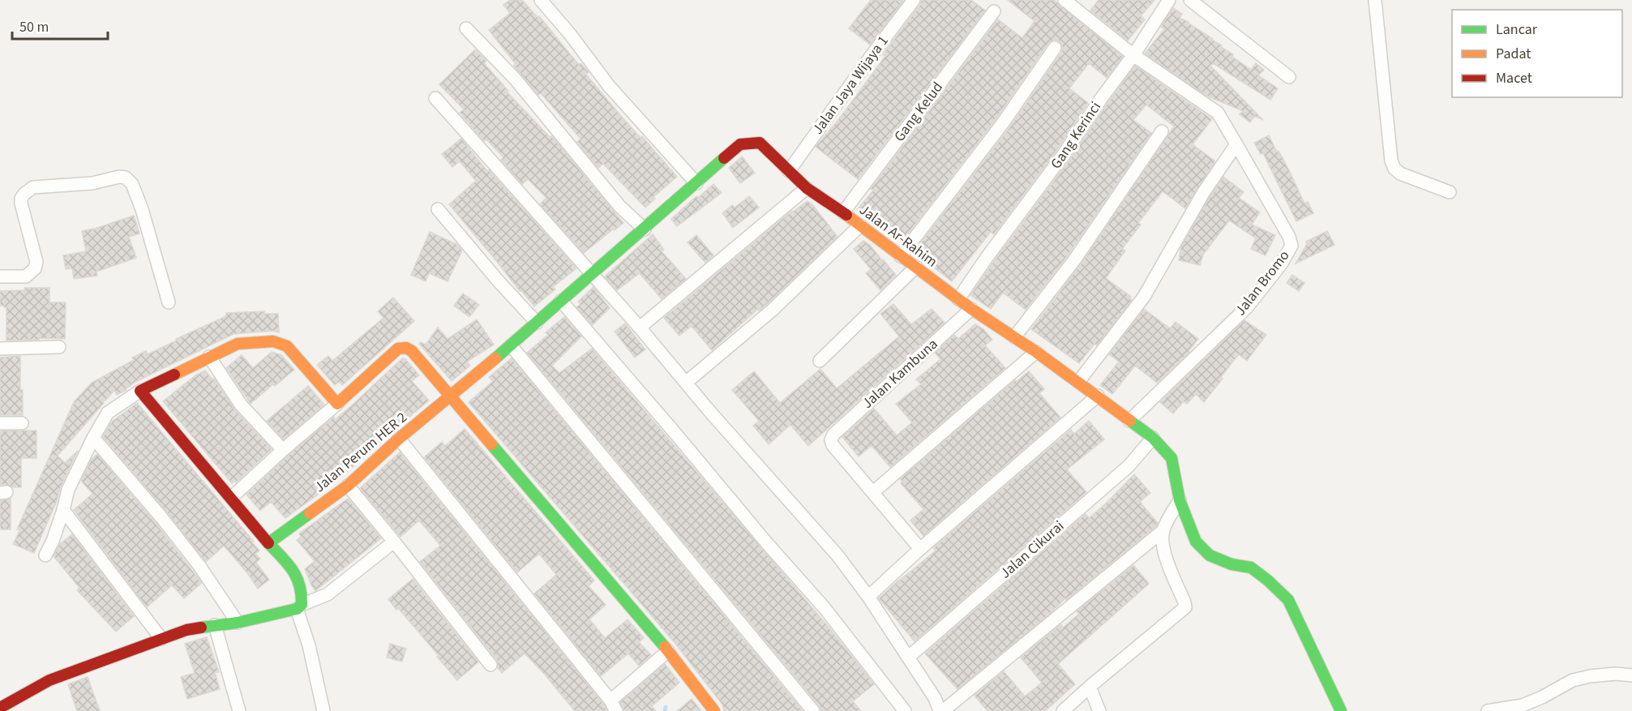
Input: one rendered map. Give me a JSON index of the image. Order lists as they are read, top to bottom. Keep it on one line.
{"streets":{"street":["Jalan Jaya Wijaya 1","Gang Kelud","Gang Kerinci","Jalan Ar-Rahim","Jalan Bromo","Jalan Kambuna","Jalan Perum HER 2","Jalan Cikurai"]},"crossings":[["Jalan Jaya Wijaya 1","Jalan Ar-Rahim"],["Gang Kelud","Jalan Ar-Rahim"],["Gang Kerinci","Jalan Ar-Rahim"],["Jalan Ar-Rahim","Jalan Bromo"],["Jalan Ar-Rahim","Jalan Kambuna"],["Jalan Ar-Rahim","Jalan Perum HER 2"],["Jalan Ar-Rahim","Jalan Cikurai"]],"legend":["Lancar","Padat","Macet"],"scale_bar":"50 m"}
